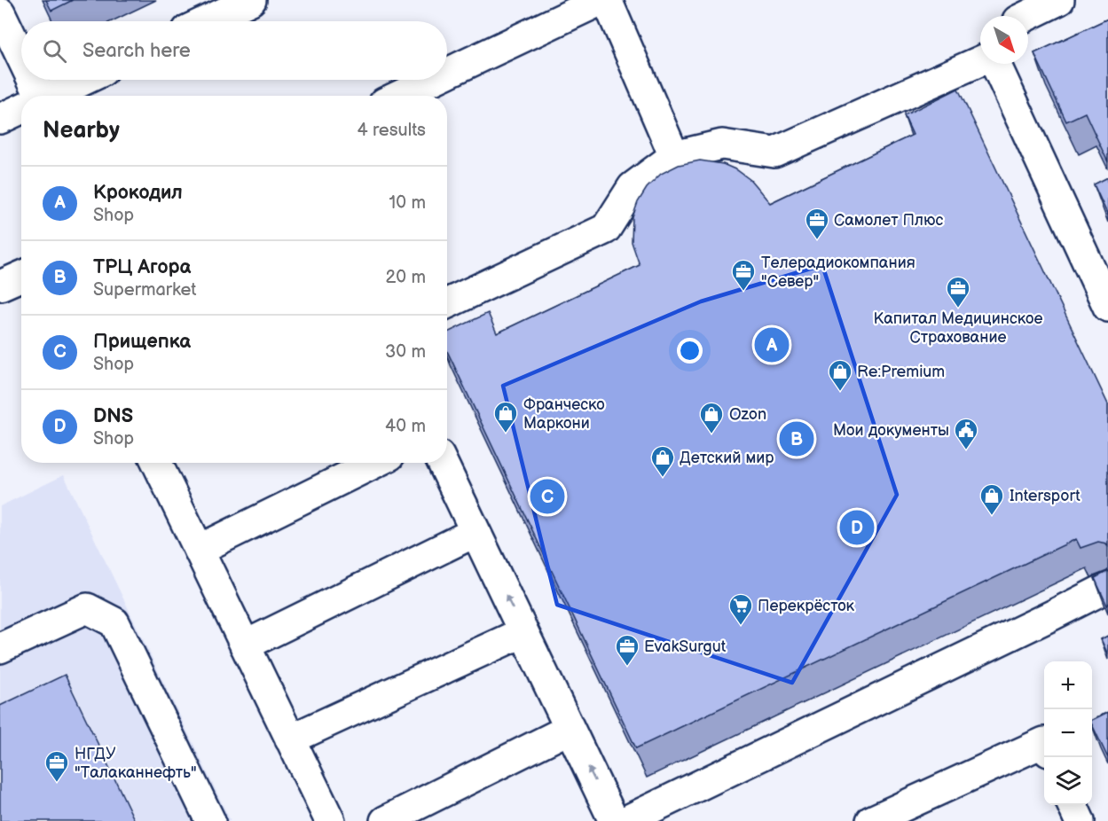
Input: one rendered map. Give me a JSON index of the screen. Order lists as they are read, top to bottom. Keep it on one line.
{"places":{"office":["Самолет Плюс","Телерадиокомпания \"Север\"","Капитал Медицинское Страхование","EvakSurgut","НГДУ \"Талаканнефть\""],"shop":["Re:Premium","Франческо Маркони","Ozon","Детский мир","Intersport"],"public building":["Мои документы"],"supermarket":["Перекрёсток"]},"north":"bottom right","page":{"search":"Search here","heading":["Nearby","4 results"],"list":[{"mark":"A","name":"Крокодил","note":"Shop","value":"10 m"},{"mark":"B","name":"ТРЦ Агора","note":"Supermarket","value":"20 m"},{"mark":"C","name":"Прищепка","note":"Shop","value":"30 m"},{"mark":"D","name":"DNS","note":"Shop","value":"40 m"}],"pins":["A","B","C","D"],"map_buttons":["+","−"]}}
